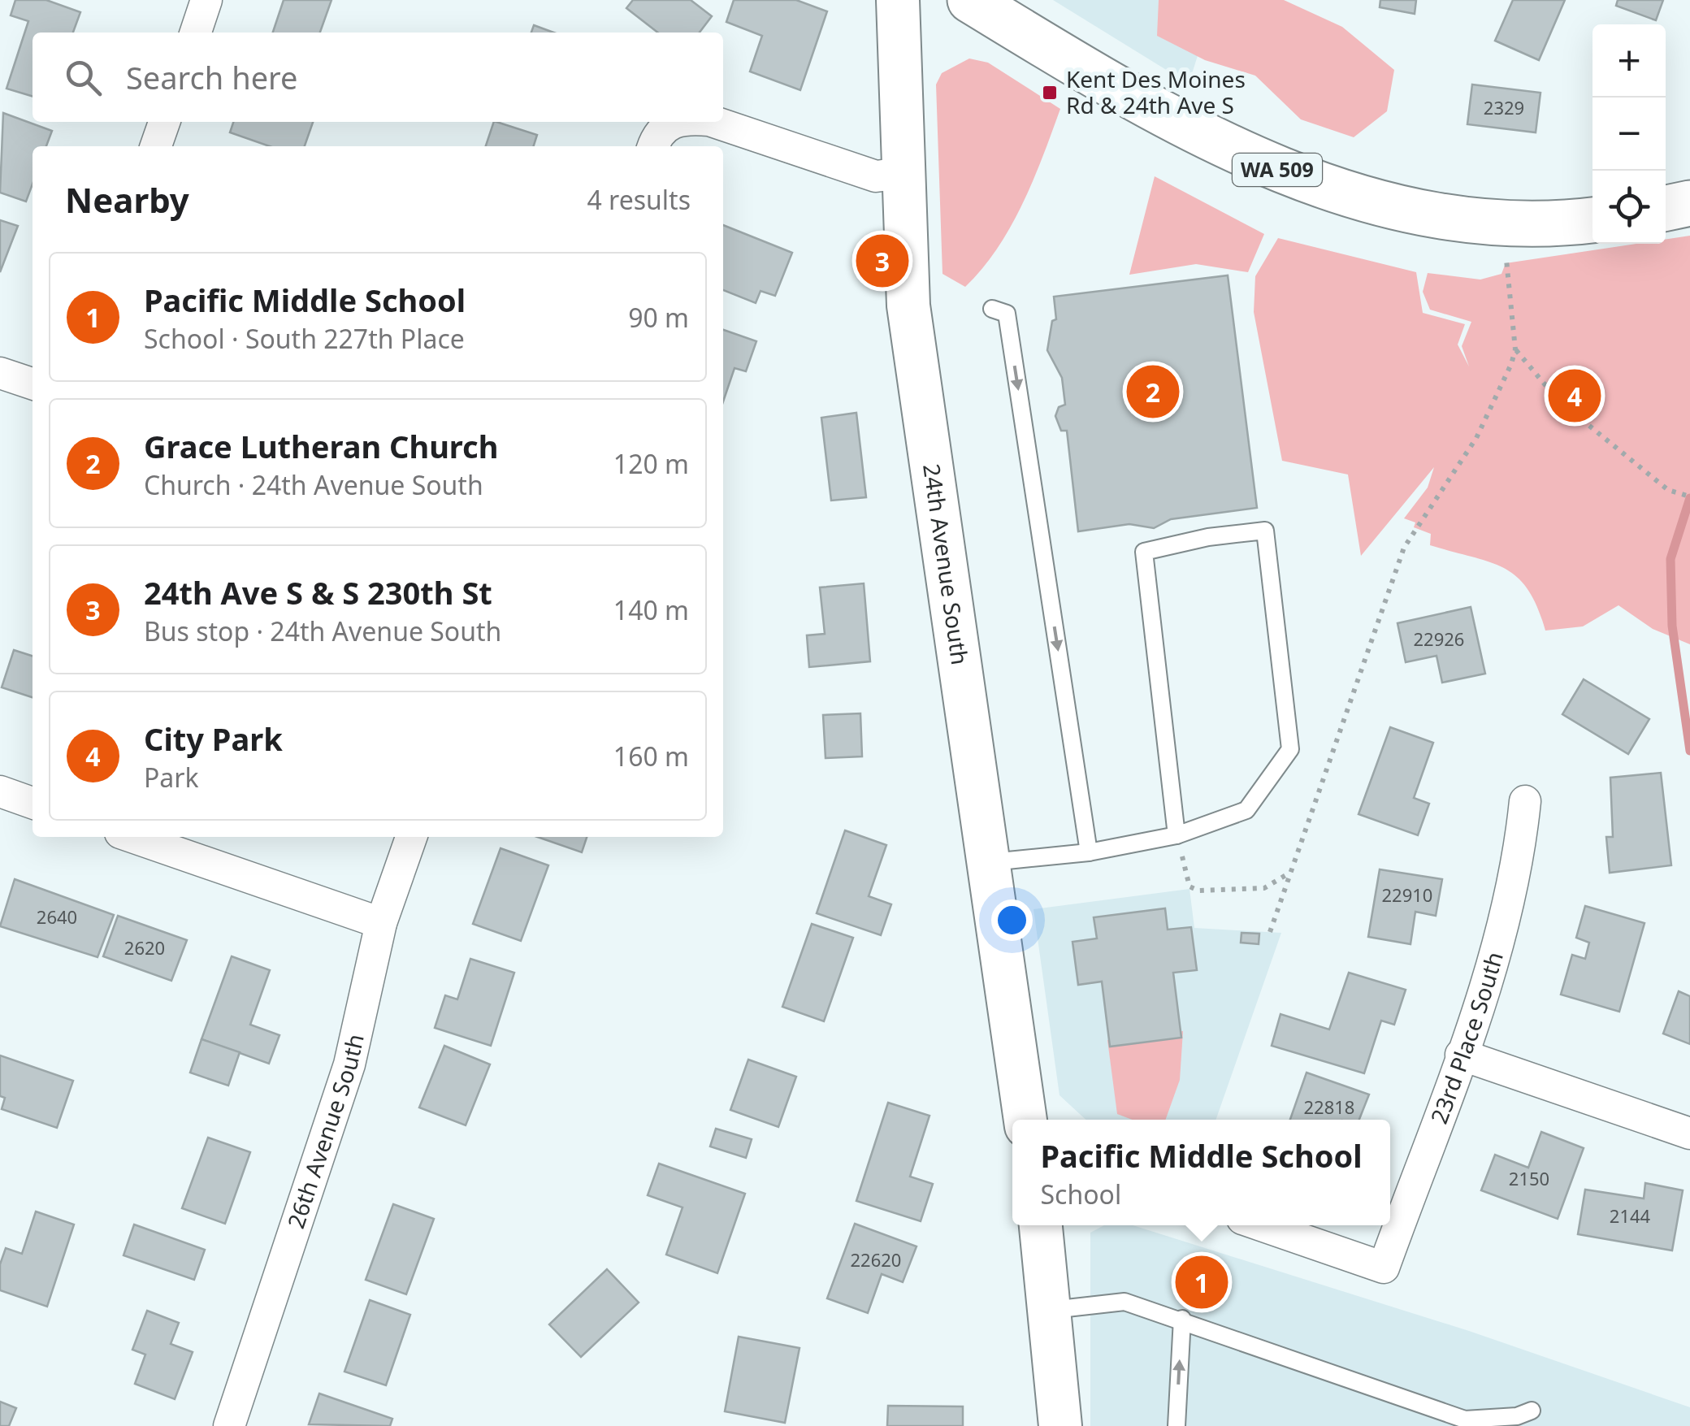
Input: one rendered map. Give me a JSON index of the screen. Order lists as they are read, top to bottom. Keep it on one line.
{"streets":{"main road":["WA 509"],"street":["24th Avenue South","23rd Place South","26th Avenue South"]},"places":{"transit":["Kent Des Moines Rd & 24th Ave S"]},"house_numbers":["2329","22926","22910","2640","2620","22818","2150","2144","22620"],"page":{"map_buttons":["+","−"],"search":"Search here","heading":["Nearby","4 results"],"pins":["3","2","4","1"],"list":[{"mark":"1","name":"Pacific Middle School","note":"School · South 227th Place","value":"90 m"},{"mark":"2","name":"Grace Lutheran Church","note":"Church · 24th Avenue South","value":"120 m"},{"mark":"3","name":"24th Ave S & S 230th St","note":"Bus stop · 24th Avenue South","value":"140 m"},{"mark":"4","name":"City Park","note":"Park","value":"160 m"}],"popup":["Pacific Middle School","School"]}}
